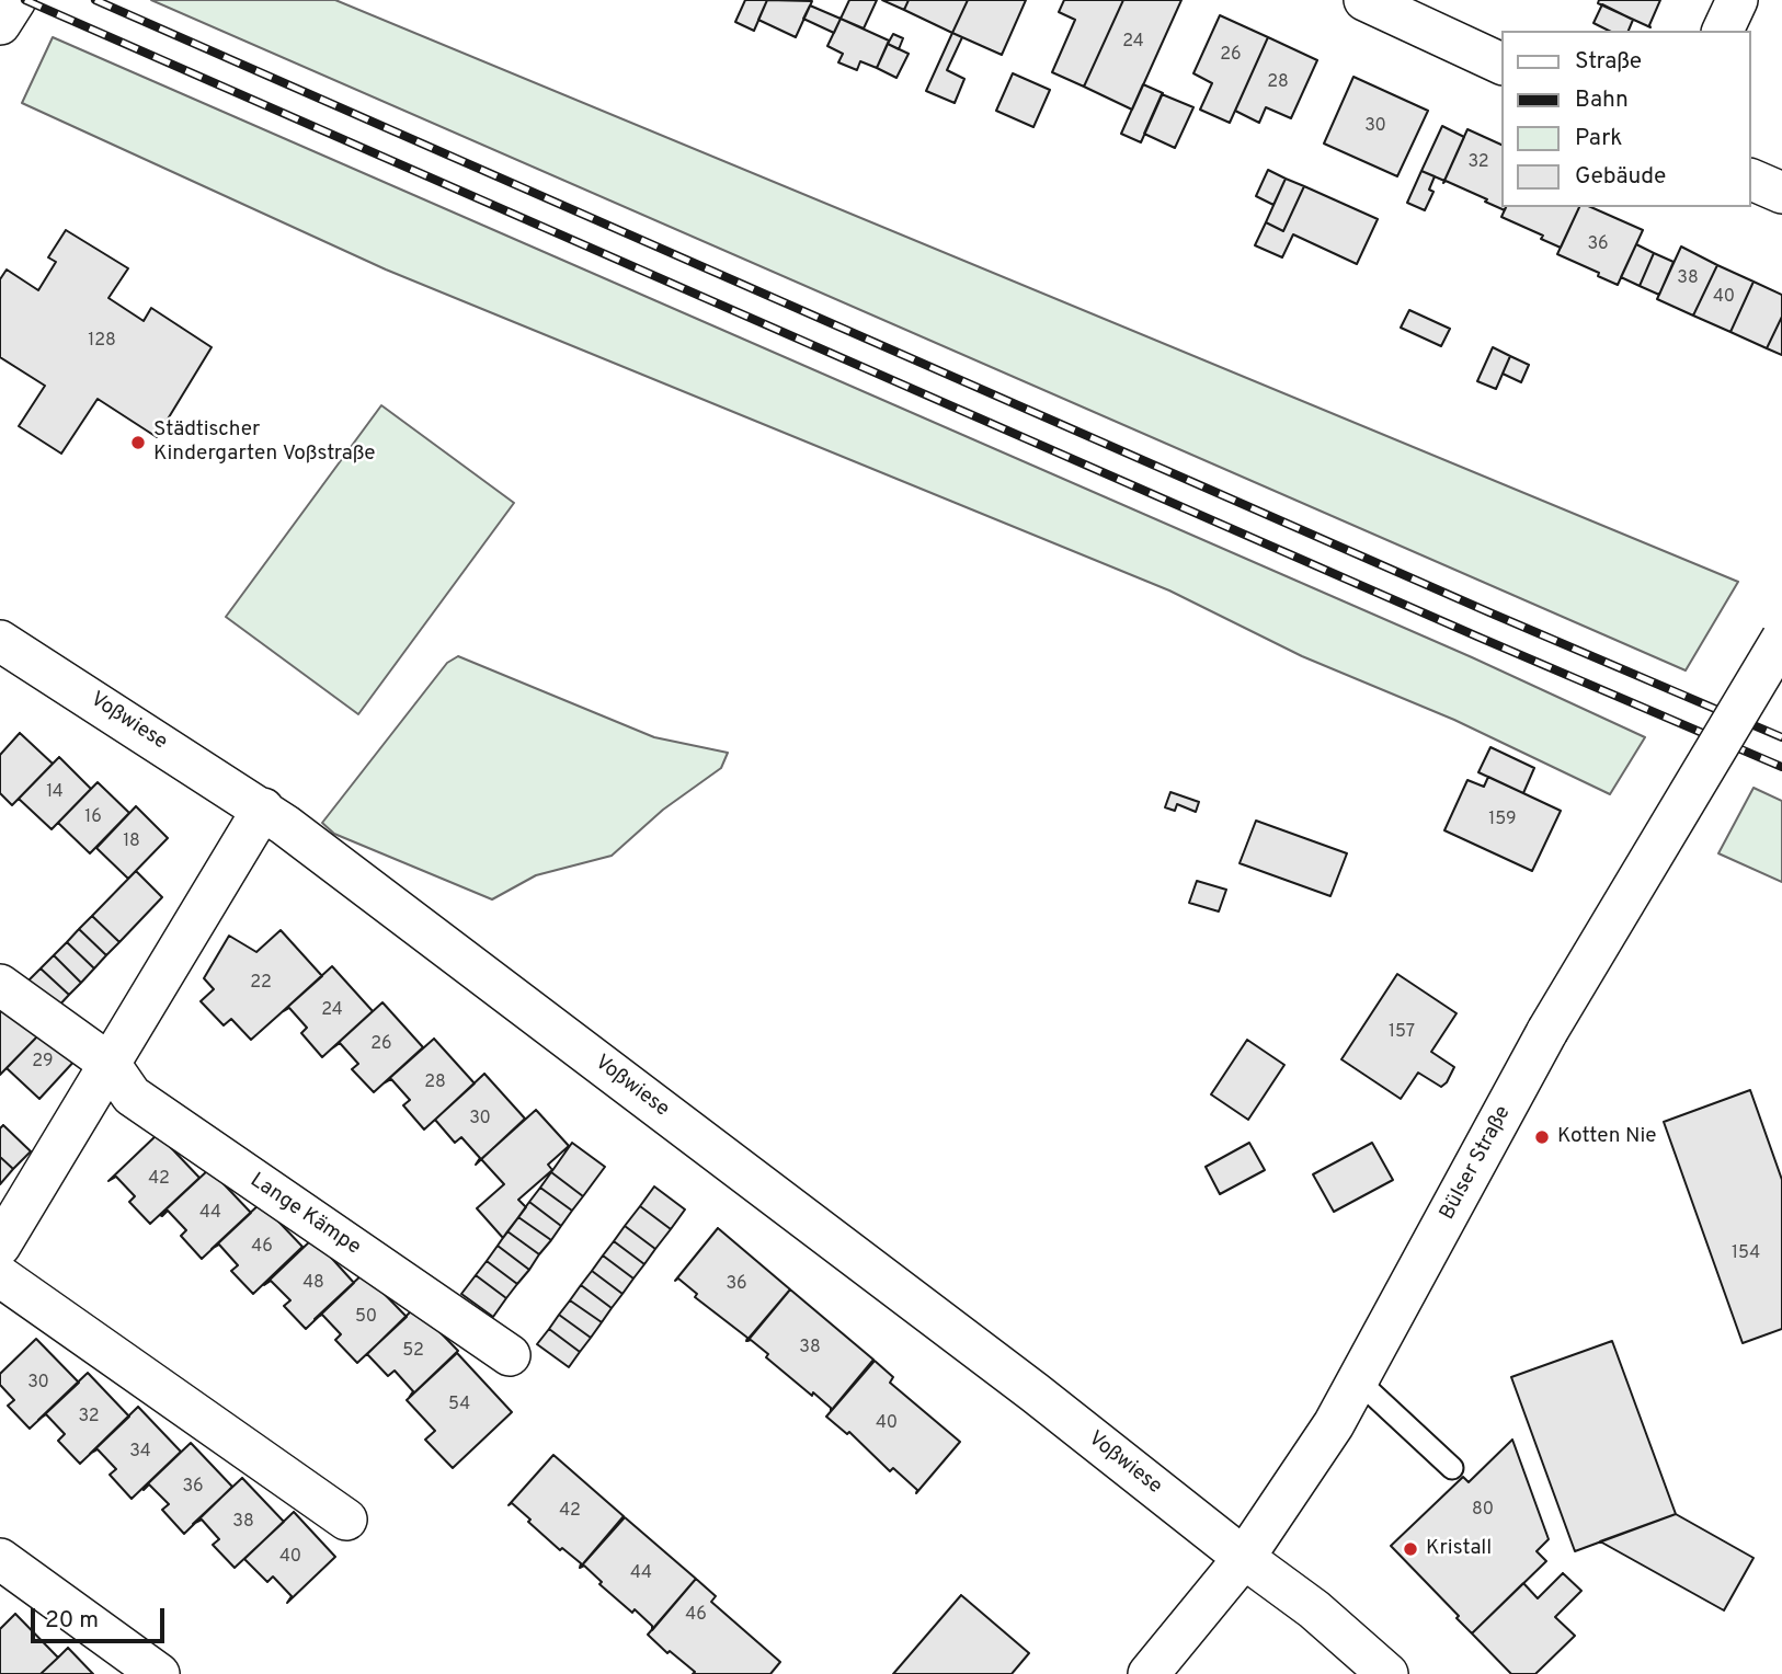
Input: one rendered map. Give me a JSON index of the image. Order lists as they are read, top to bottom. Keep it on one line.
{"streets":{"street":["Voßwiese","Bülser Straße","Lange Kämpe"]},"crossings":[["Voßwiese","Bülser Straße"]],"places":["Städtischer Kindergarten Voßstraße","Kotten Nie","Kristall"],"house_numbers":["24","26","28","30","32","36","38","40","128","14","16","159","18","22","24","157","26","29","28","30","42","44","46","154","48","36","50","38","52","30","54","32","40","34","36","80","42","38","40","44","46"],"legend":["Straße","Bahn","Park","Gebäude"],"scale_bar":"20 m"}
